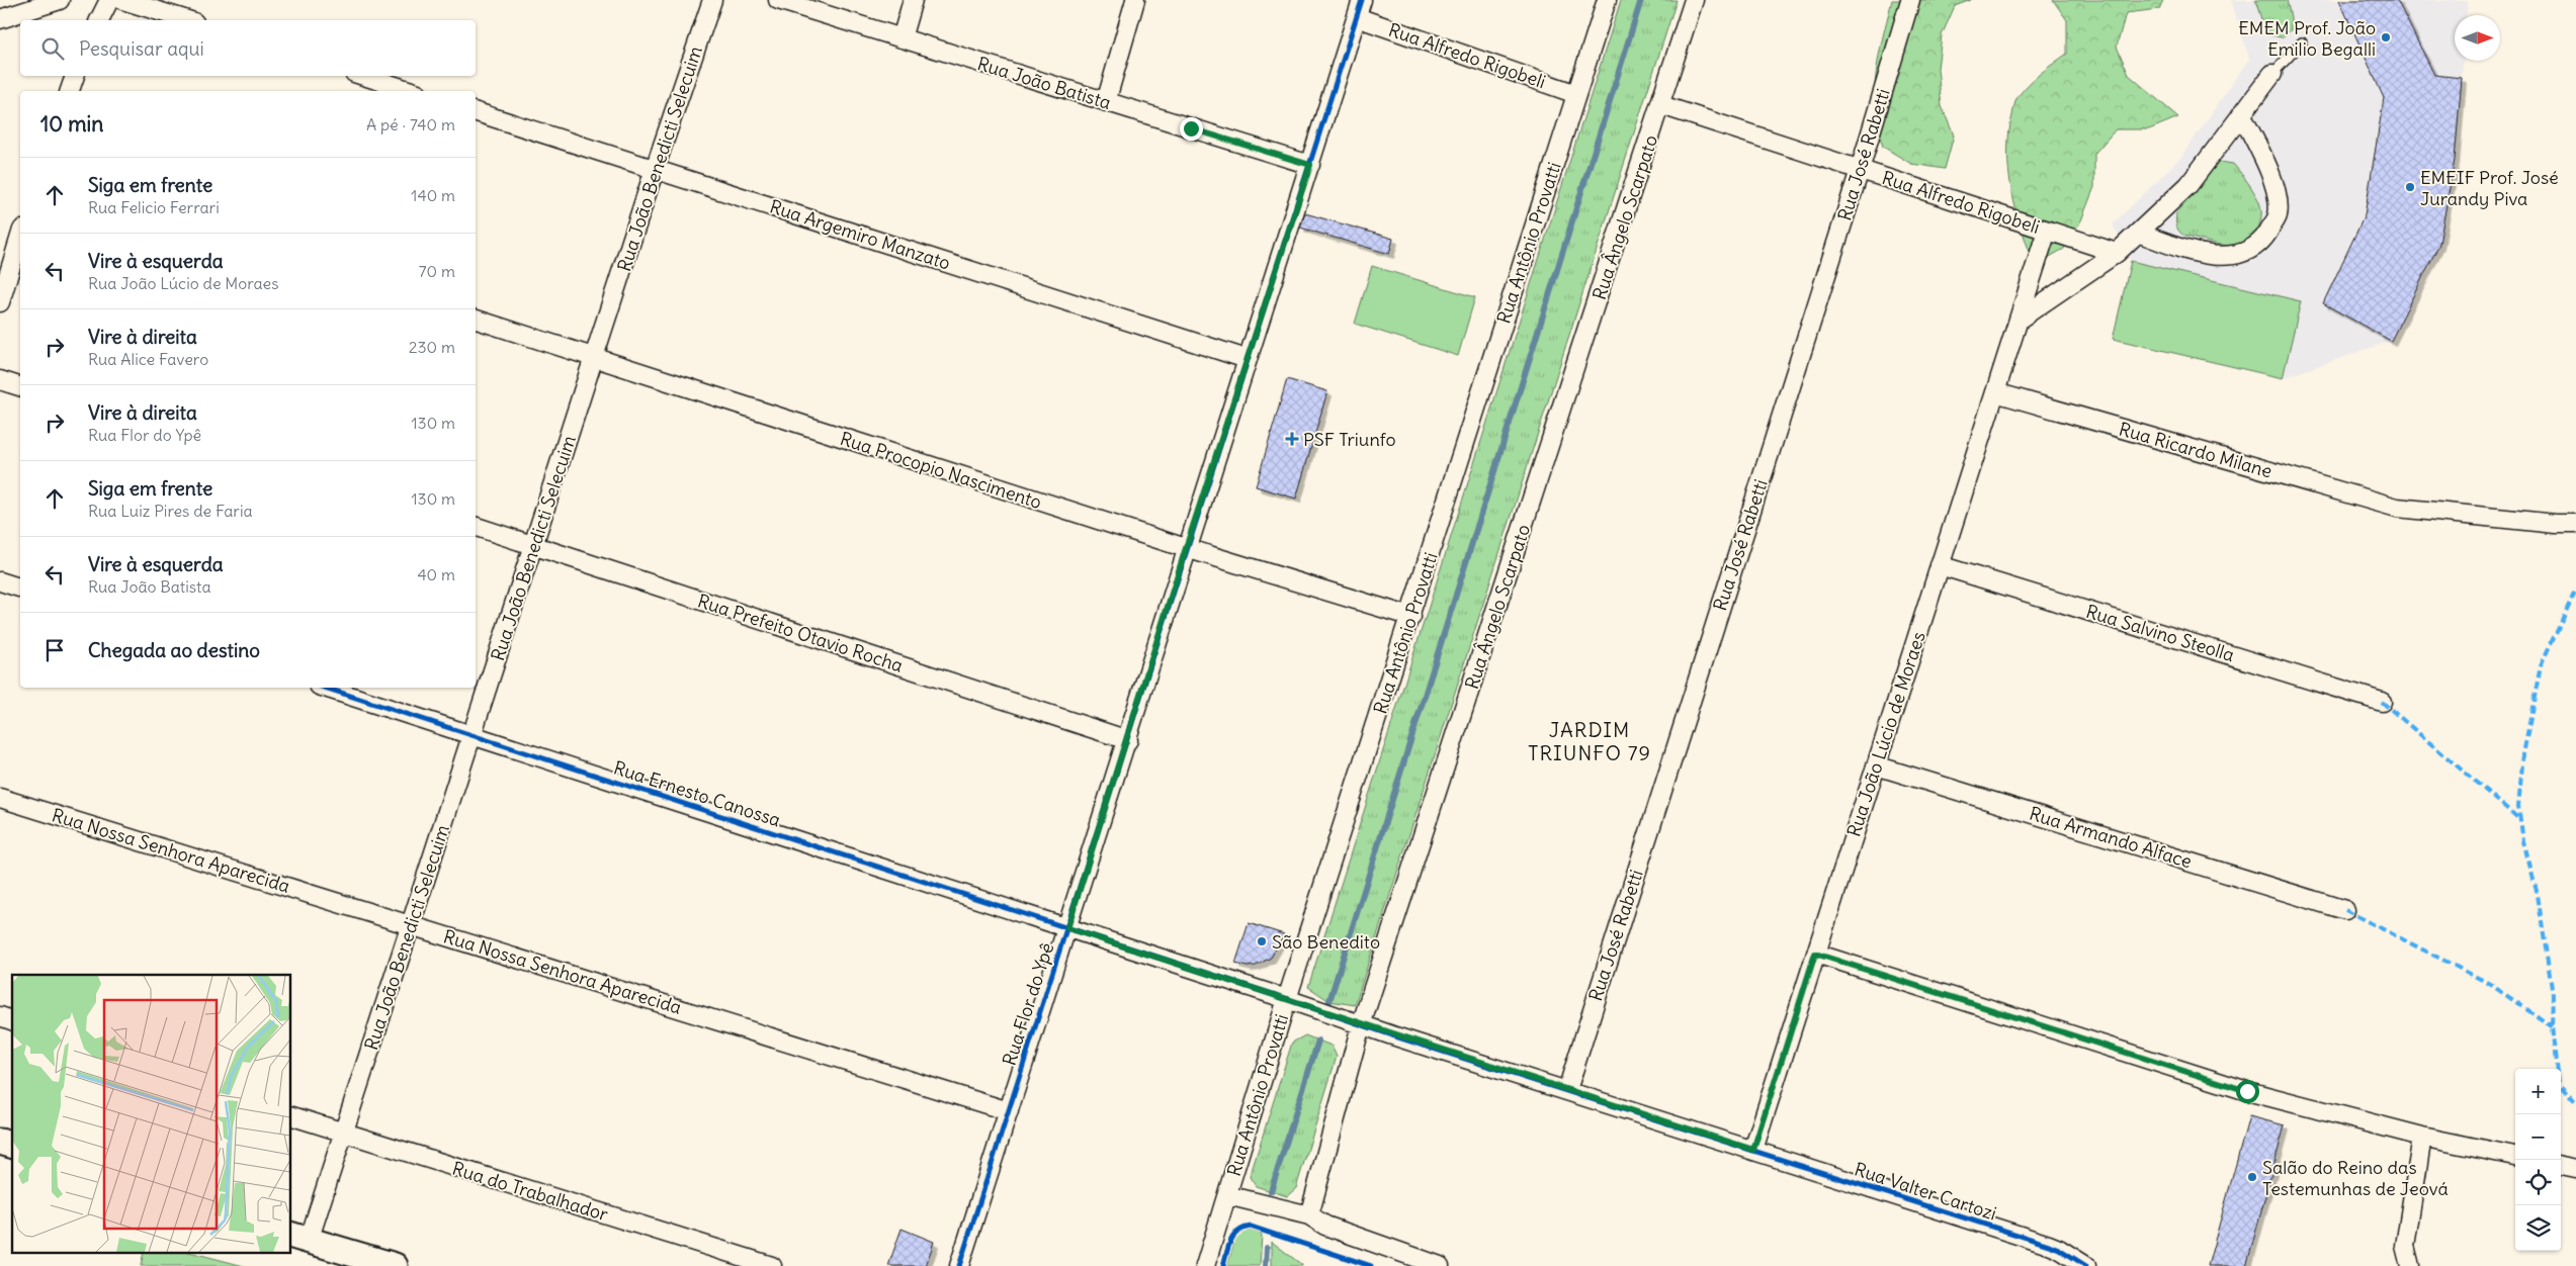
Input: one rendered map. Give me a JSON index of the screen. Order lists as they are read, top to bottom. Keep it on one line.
{"streets":{"street":["Rua Alfredo Rigobeli","Rua João Batista","Rua José Rabetti","Rua João Benedicti Selecuim","Rua Ângelo Scarpato","Rua Argemiro Manzato","Rua Antônio Provatti","Rua Ricardo Milane","Rua Procopio Nascimento","Rua Prefeito Otavio Rocha","Rua Salvino Steolla","Rua João Lúcio de Moraes","Rua Ernesto Canossa","Rua Armando Alface","Rua Nossa Senhora Aparecida","Rua Flor do Ypê","Rua do Trabalhador","Rua Valter Cartozi"]},"crossings":[["Rua Alfredo Rigobeli","Rua José Rabetti"],["Rua Alfredo Rigobeli","Rua Ângelo Scarpato"],["Rua Alfredo Rigobeli","Rua Antônio Provatti"],["Rua Alfredo Rigobeli","Rua João Lúcio de Moraes"],["Rua Alfredo Rigobeli","Rua Flor do Ypê"],["Rua João Batista","Rua Flor do Ypê"],["Rua José Rabetti","Rua Valter Cartozi"],["Rua João Benedicti Selecuim","Rua Argemiro Manzato"],["Rua João Benedicti Selecuim","Rua Procopio Nascimento"],["Rua João Benedicti Selecuim","Rua Prefeito Otavio Rocha"],["Rua João Benedicti Selecuim","Rua Ernesto Canossa"],["Rua João Benedicti Selecuim","Rua Nossa Senhora Aparecida"],["Rua João Benedicti Selecuim","Rua do Trabalhador"],["Rua Ângelo Scarpato","Rua Ernesto Canossa"],["Rua Ângelo Scarpato","Rua Valter Cartozi"],["Rua Argemiro Manzato","Rua Flor do Ypê"],["Rua Antônio Provatti","Rua Procopio Nascimento"],["Rua Antônio Provatti","Rua Ernesto Canossa"],["Rua Ricardo Milane","Rua João Lúcio de Moraes"],["Rua Procopio Nascimento","Rua Flor do Ypê"],["Rua Prefeito Otavio Rocha","Rua Flor do Ypê"],["Rua Salvino Steolla","Rua João Lúcio de Moraes"],["Rua João Lúcio de Moraes","Rua Armando Alface"],["Rua João Lúcio de Moraes","Rua Valter Cartozi"],["Rua Ernesto Canossa","Rua Flor do Ypê"],["Rua Ernesto Canossa","Rua Valter Cartozi"],["Rua Nossa Senhora Aparecida","Rua Flor do Ypê"]],"districts":["JARDIM TRIUNFO 79"],"places":{"other":["EMEM Prof. João Emilio Begalli","EMEIF Prof. José Jurandy Piva","São Benedito","Salão do Reino das Testemunhas de Jeová"],"health":["PSF Triunfo"]},"north":"right","page":{"search":"Pesquisar aqui","heading":["10 min","A pé · 740 m"],"list":[["Siga em frente","Rua Felicio Ferrari","140 m"],["Vire à esquerda","Rua João Lúcio de Moraes","70 m"],["Vire à direita","Rua Alice Favero","230 m"],["Vire à direita","Rua Flor do Ypê","130 m"],["Siga em frente","Rua Luiz Pires de Faria","130 m"],["Vire à esquerda","Rua João Batista","40 m"],"Chegada ao destino"],"map_buttons":["+","−"]}}
